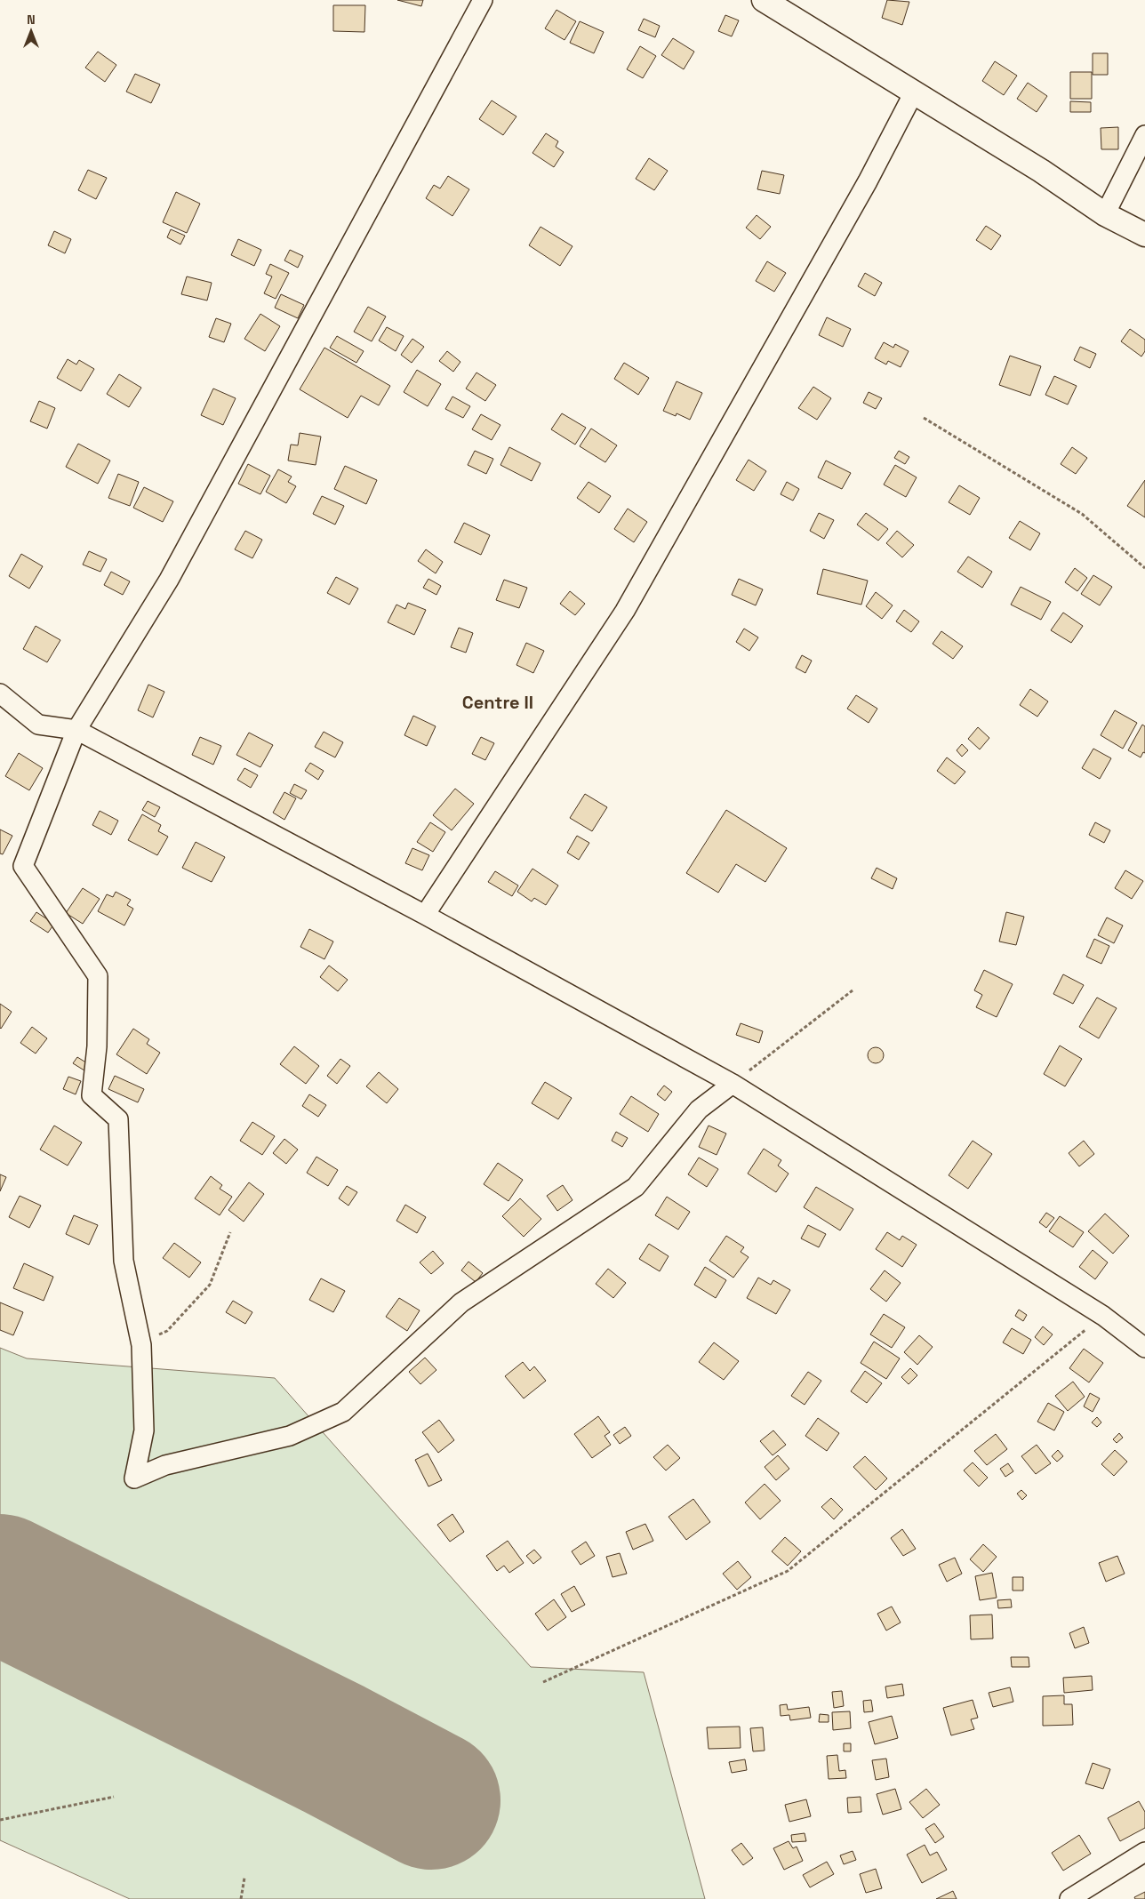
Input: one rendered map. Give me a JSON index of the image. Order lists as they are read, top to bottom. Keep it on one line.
{"districts":["Centre II"],"north":"top"}
